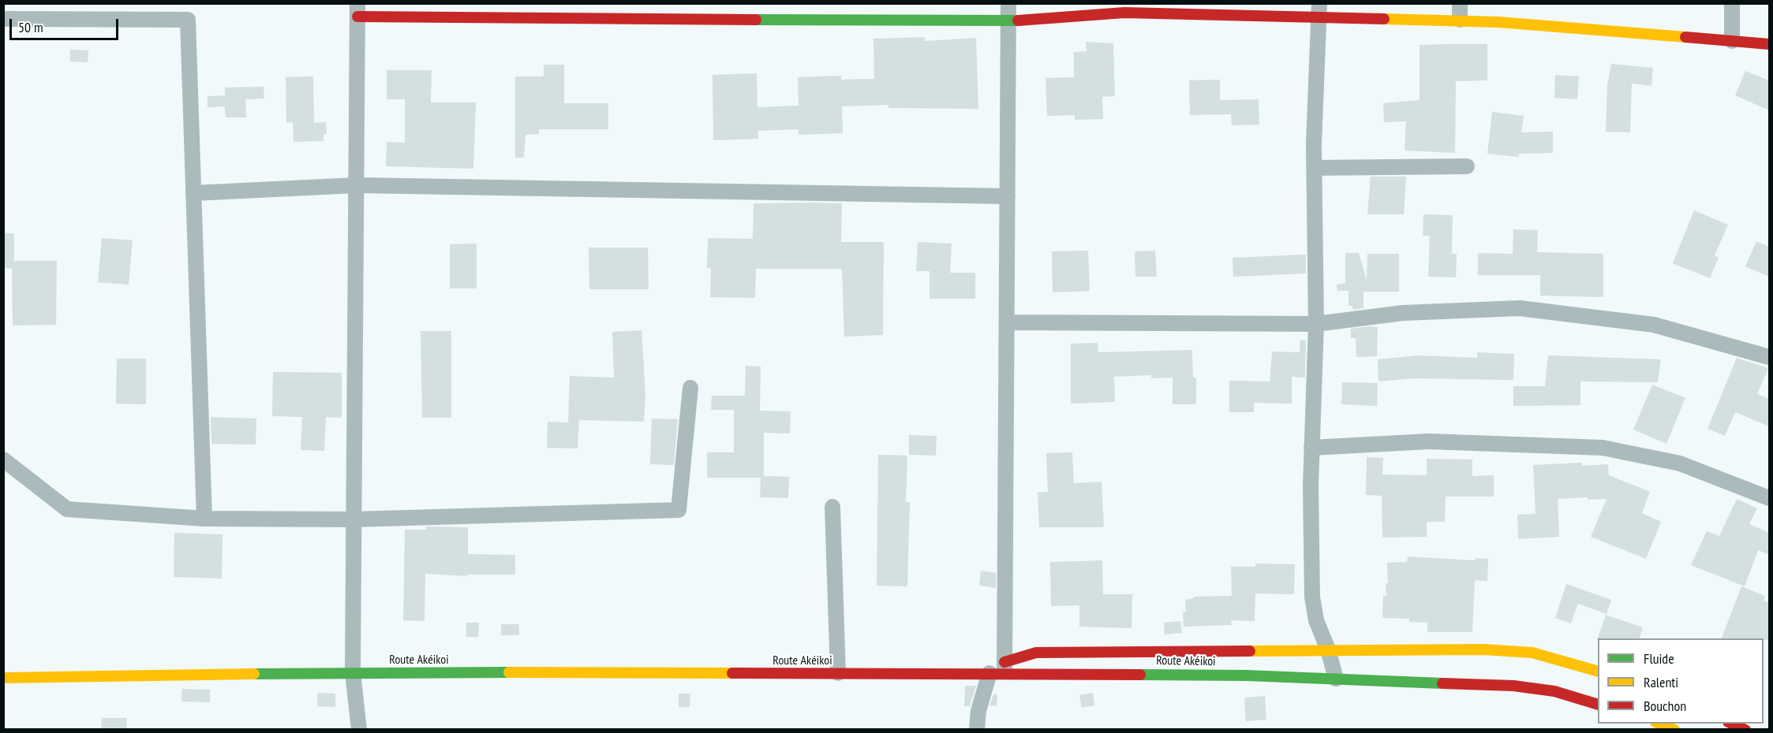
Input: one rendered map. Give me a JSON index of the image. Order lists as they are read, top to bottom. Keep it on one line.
{"streets":{"street":["Route Akéikoi"]},"legend":["Fluide","Ralenti","Bouchon"],"scale_bar":"50 m"}
